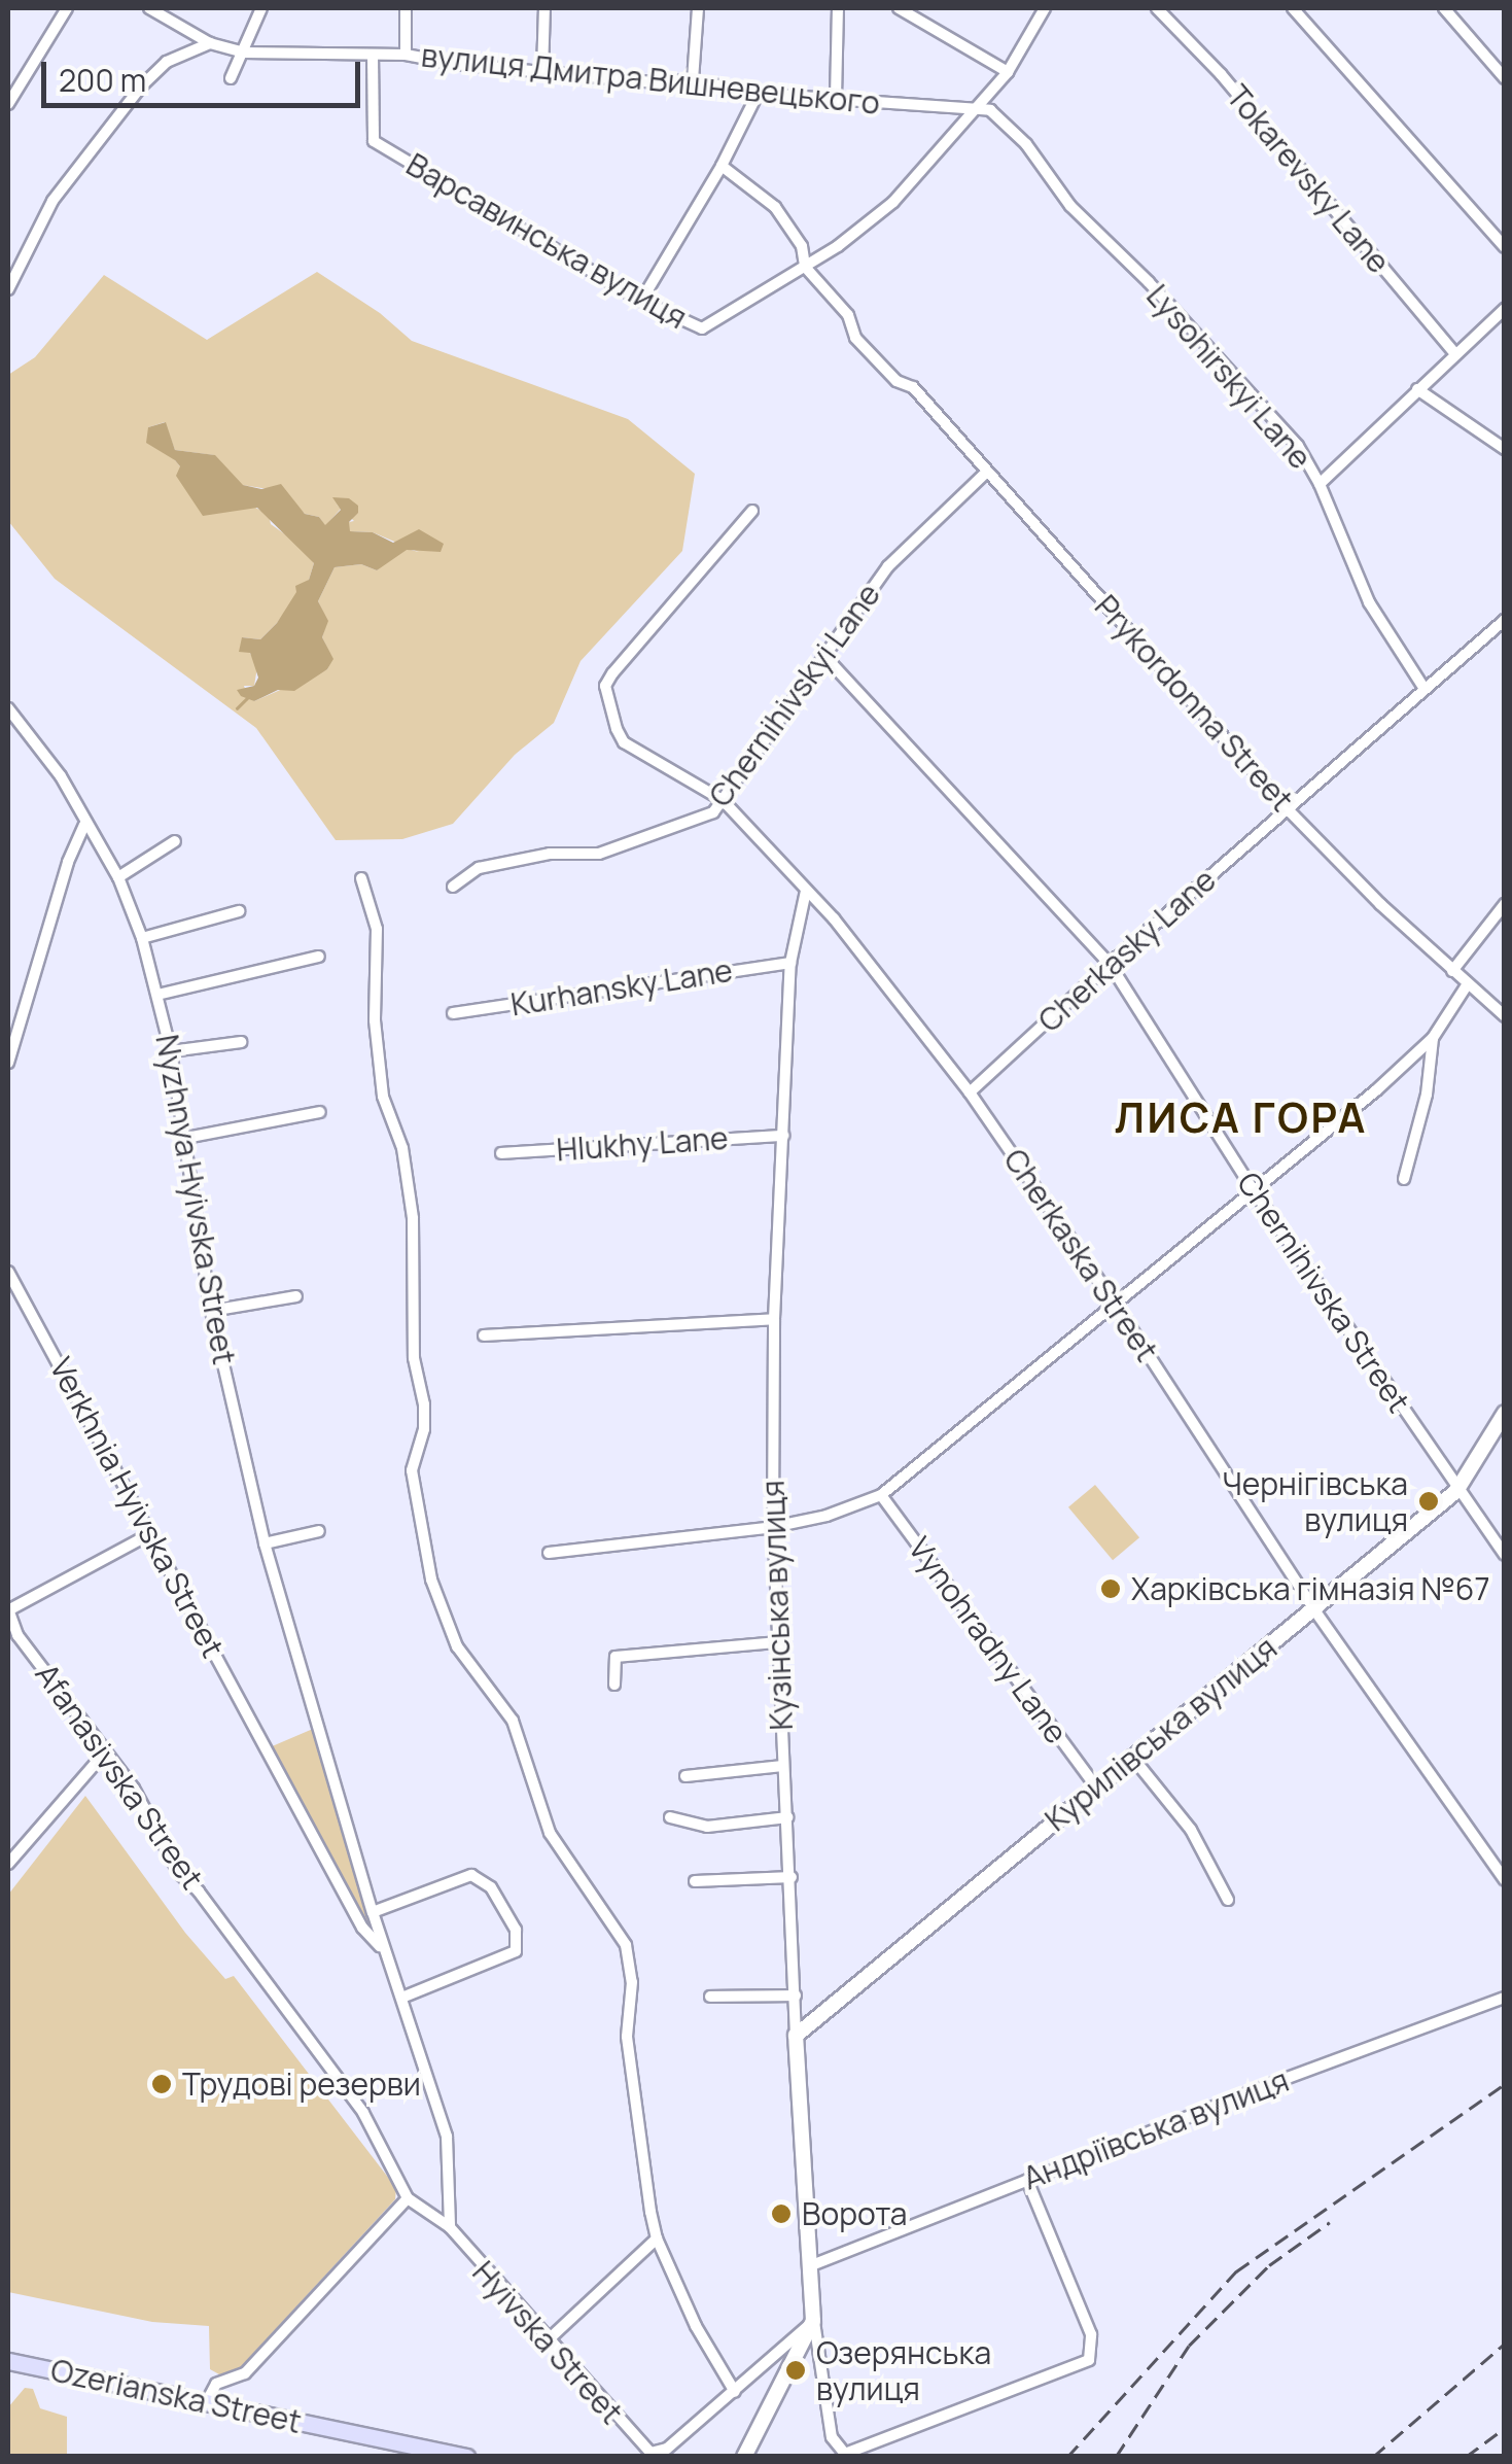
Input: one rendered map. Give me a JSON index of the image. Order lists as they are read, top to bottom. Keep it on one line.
{"streets":{"main road":["Кузінська вулиця","Курилівська вулиця","Ozerianska Street"],"street":["вулиця Дмитра Вишневецького","Tokarevsky Lane","Варсавинська вулиця","Lysohirskyi Lane","Chernihivskyi Lane","Prykordonna Street","Cherkasky Lane","Kurhansky Lane","Hlukhy Lane","Nyzhnya Hyivska Street","Cherkaska Street","Chernihivska Street","Verkhnia Hyivska Street","Vynohradny Lane","Afanasivska Street","Андріївська вулиця","Hyivska Street"]},"crossings":[["вулиця Дмитра Вишневецького","Варсавинська вулиця"],["вулиця Дмитра Вишневецького","Lysohirskyi Lane"],["Варсавинська вулиця","Lysohirskyi Lane"],["Варсавинська вулиця","Prykordonna Street"],["Lysohirskyi Lane","Cherkasky Lane"],["Chernihivskyi Lane","Prykordonna Street"],["Chernihivskyi Lane","Cherkaska Street"],["Chernihivskyi Lane","Chernihivska Street"],["Prykordonna Street","Cherkasky Lane"],["Cherkasky Lane","Cherkaska Street"],["Cherkasky Lane","Chernihivska Street"],["Kurhansky Lane","Кузінська вулиця"],["Hlukhy Lane","Кузінська вулиця"],["Cherkaska Street","Кузінська вулиця"],["Cherkaska Street","Курилівська вулиця"],["Chernihivska Street","Курилівська вулиця"],["Кузінська вулиця","Курилівська вулиця"],["Кузінська вулиця","Андріївська вулиця"],["Vynohradny Lane","Курилівська вулиця"],["Afanasivska Street","Hyivska Street"]],"districts":["ЛИСА ГОРА"],"places":["Чернігівська вулиця","Харківська гімназія №67","Трудові резерви","Ворота","Озерянська вулиця"],"scale_bar":"200 m"}
